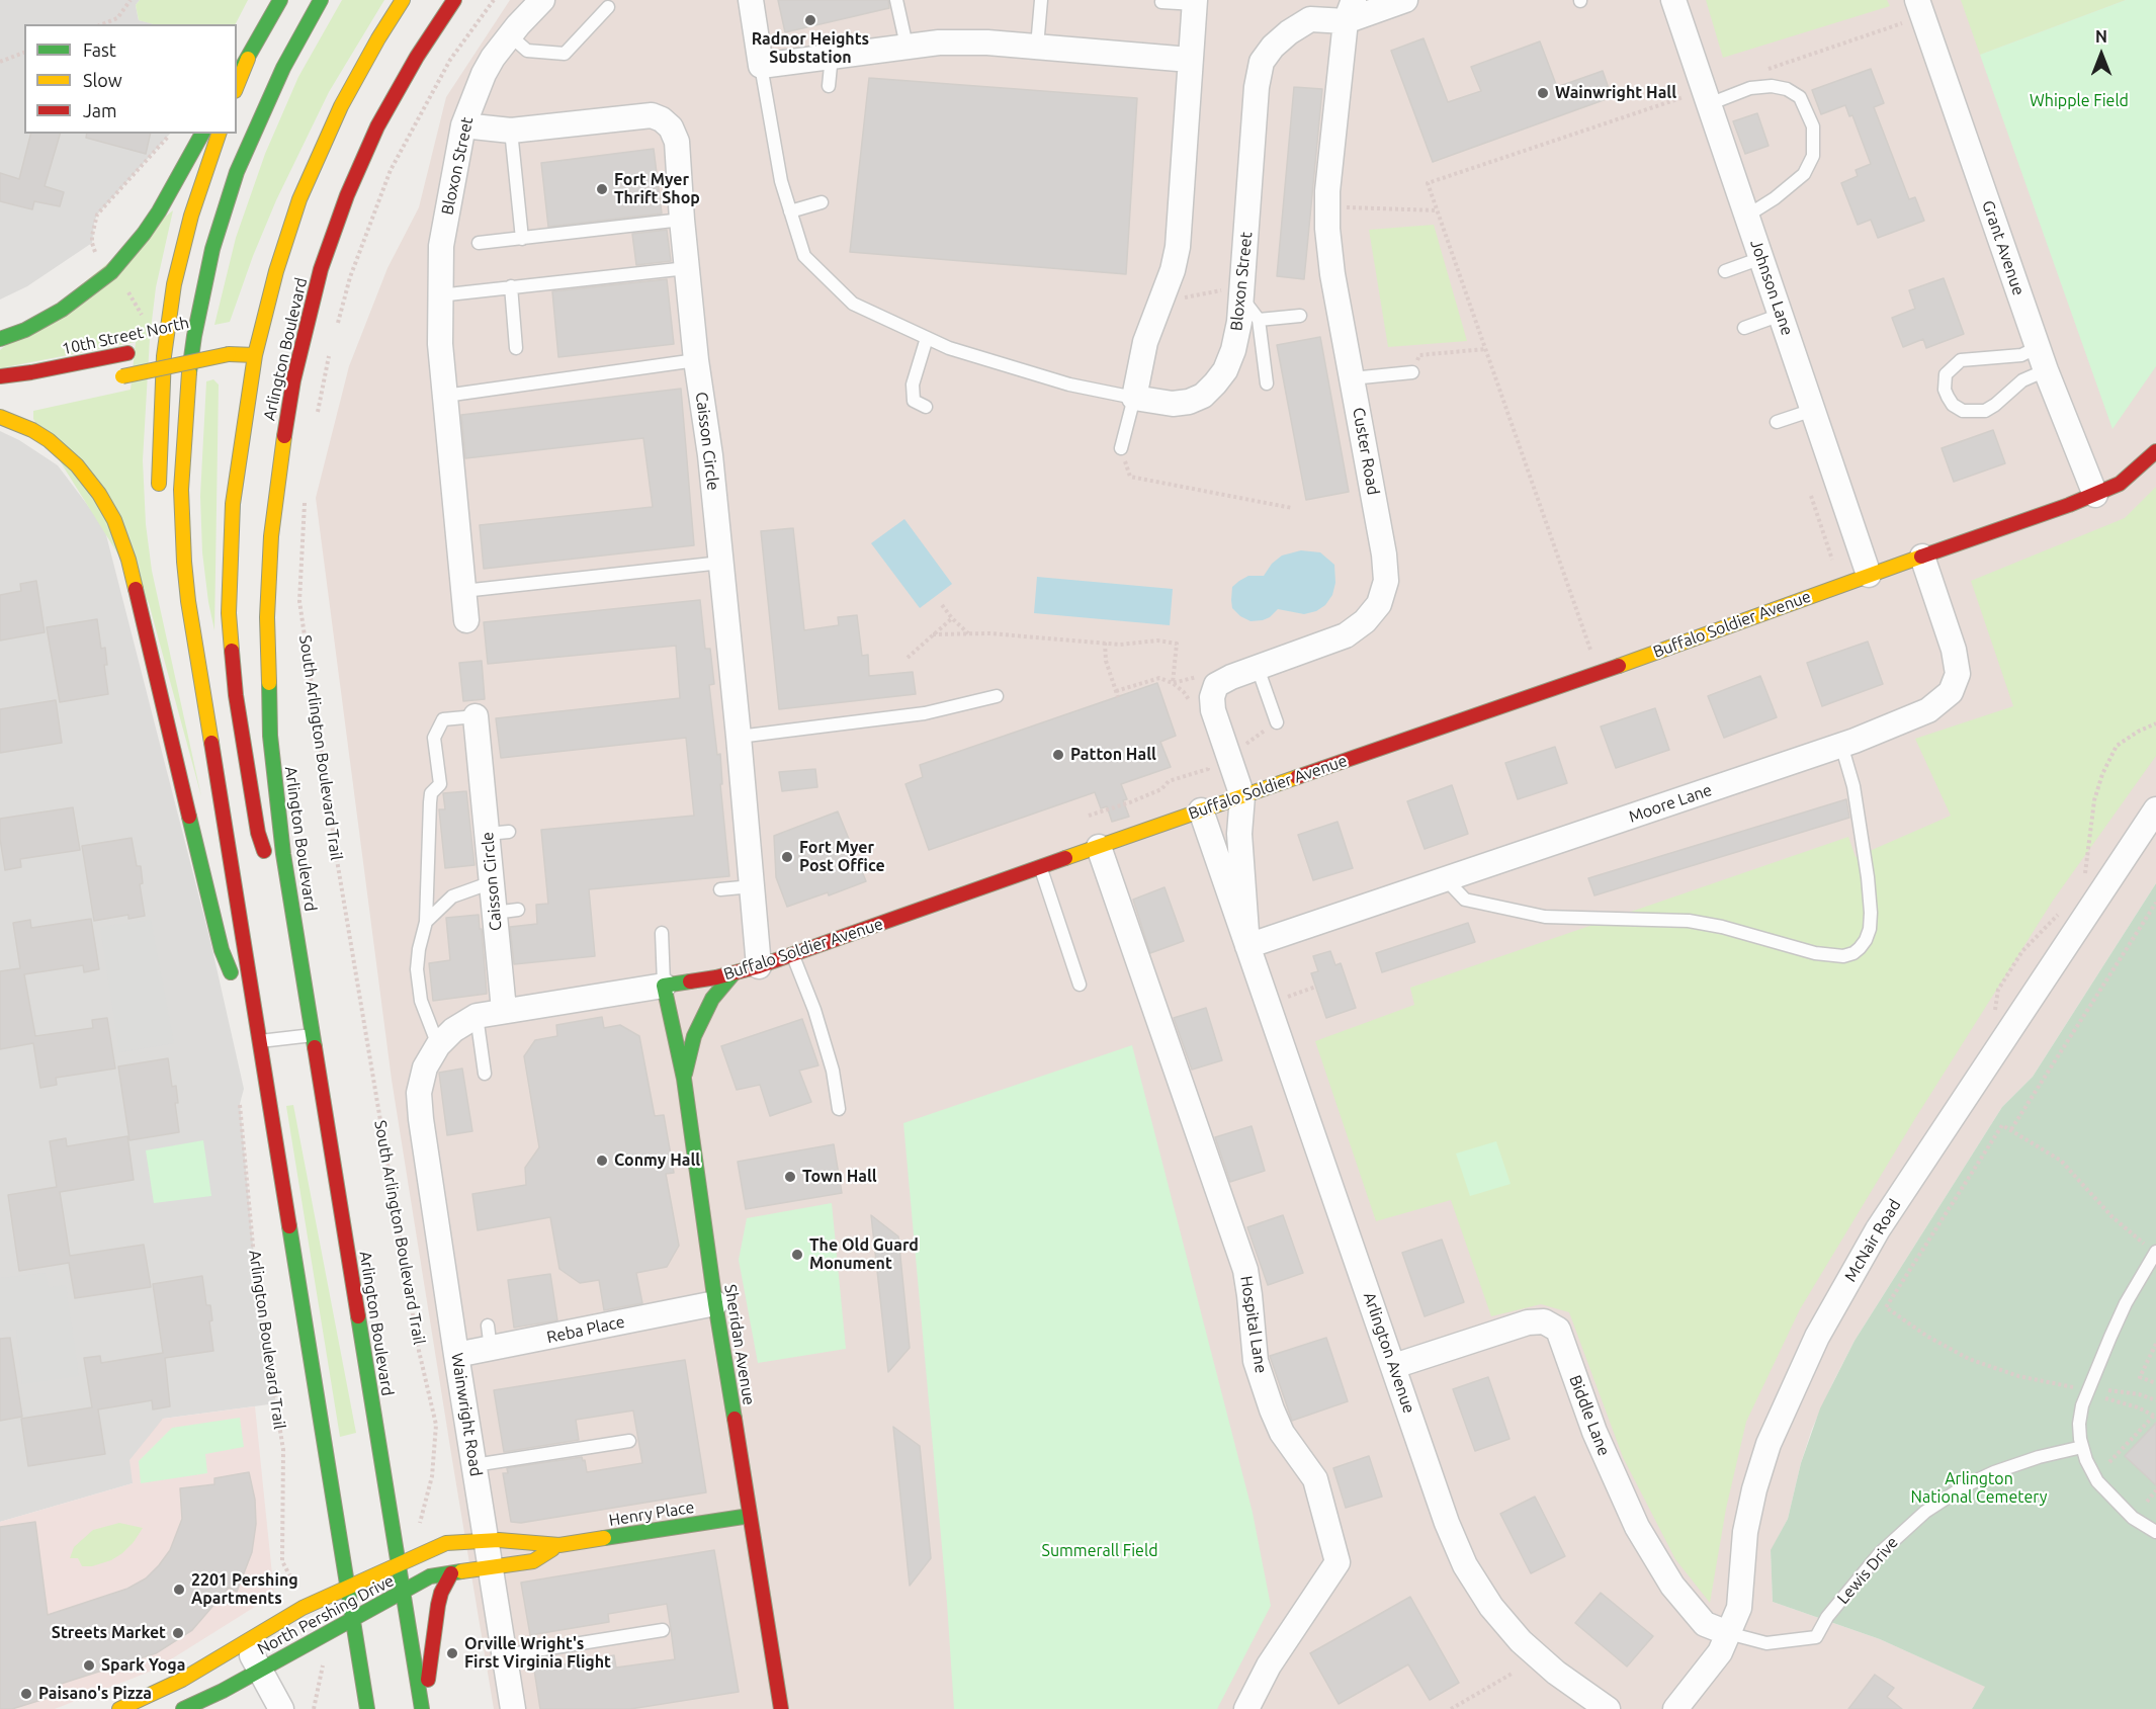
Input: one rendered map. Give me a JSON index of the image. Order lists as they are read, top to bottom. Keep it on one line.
{"streets":{"main road":["10th Street North","Arlington Boulevard","Buffalo Soldier Avenue","Sheridan Avenue","Henry Place","North Pershing Drive"],"street":["Bloxon Street","Grant Avenue","Johnson Lane","Caisson Circle","Custer Road","Moore Lane","McNair Road","Hospital Lane","Reba Place","Arlington Avenue","Wainwright Road","Biddle Lane"],"lane":["Lewis Drive"],"path":["South Arlington Boulevard Trail","Arlington Boulevard Trail"]},"crossings":[["Bloxon Street","Caisson Circle"],["Bloxon Street","Custer Road"],["Grant Avenue","Buffalo Soldier Avenue"],["Johnson Lane","Buffalo Soldier Avenue"],["Arlington Boulevard","North Pershing Drive"],["Caisson Circle","Buffalo Soldier Avenue"],["Custer Road","Buffalo Soldier Avenue"],["Custer Road","Arlington Avenue"],["Buffalo Soldier Avenue","Moore Lane"],["Buffalo Soldier Avenue","Hospital Lane"],["Buffalo Soldier Avenue","Sheridan Avenue"],["Buffalo Soldier Avenue","Arlington Avenue"],["Buffalo Soldier Avenue","Wainwright Road"],["Moore Lane","Arlington Avenue"],["McNair Road","Biddle Lane"],["McNair Road","Lewis Drive"],["Reba Place","Sheridan Avenue"],["Reba Place","Wainwright Road"],["Sheridan Avenue","Henry Place"],["Arlington Avenue","Biddle Lane"],["Wainwright Road","Henry Place"],["Wainwright Road","North Pershing Drive"],["Biddle Lane","Lewis Drive"],["Henry Place","North Pershing Drive"]],"parks":["Whipple Field","Arlington National Cemetery","Summerall Field"],"places":["Radnor Heights Substation","Wainwright Hall","Fort Myer Thrift Shop","Patton Hall","Fort Myer Post Office","Conmy Hall","Town Hall","The Old Guard Monument","2201 Pershing Apartments","Streets Market","Orville Wright's First Virginia Flight","Spark Yoga","Paisano's Pizza"],"legend":["Fast","Slow","Jam"],"north":"top"}
